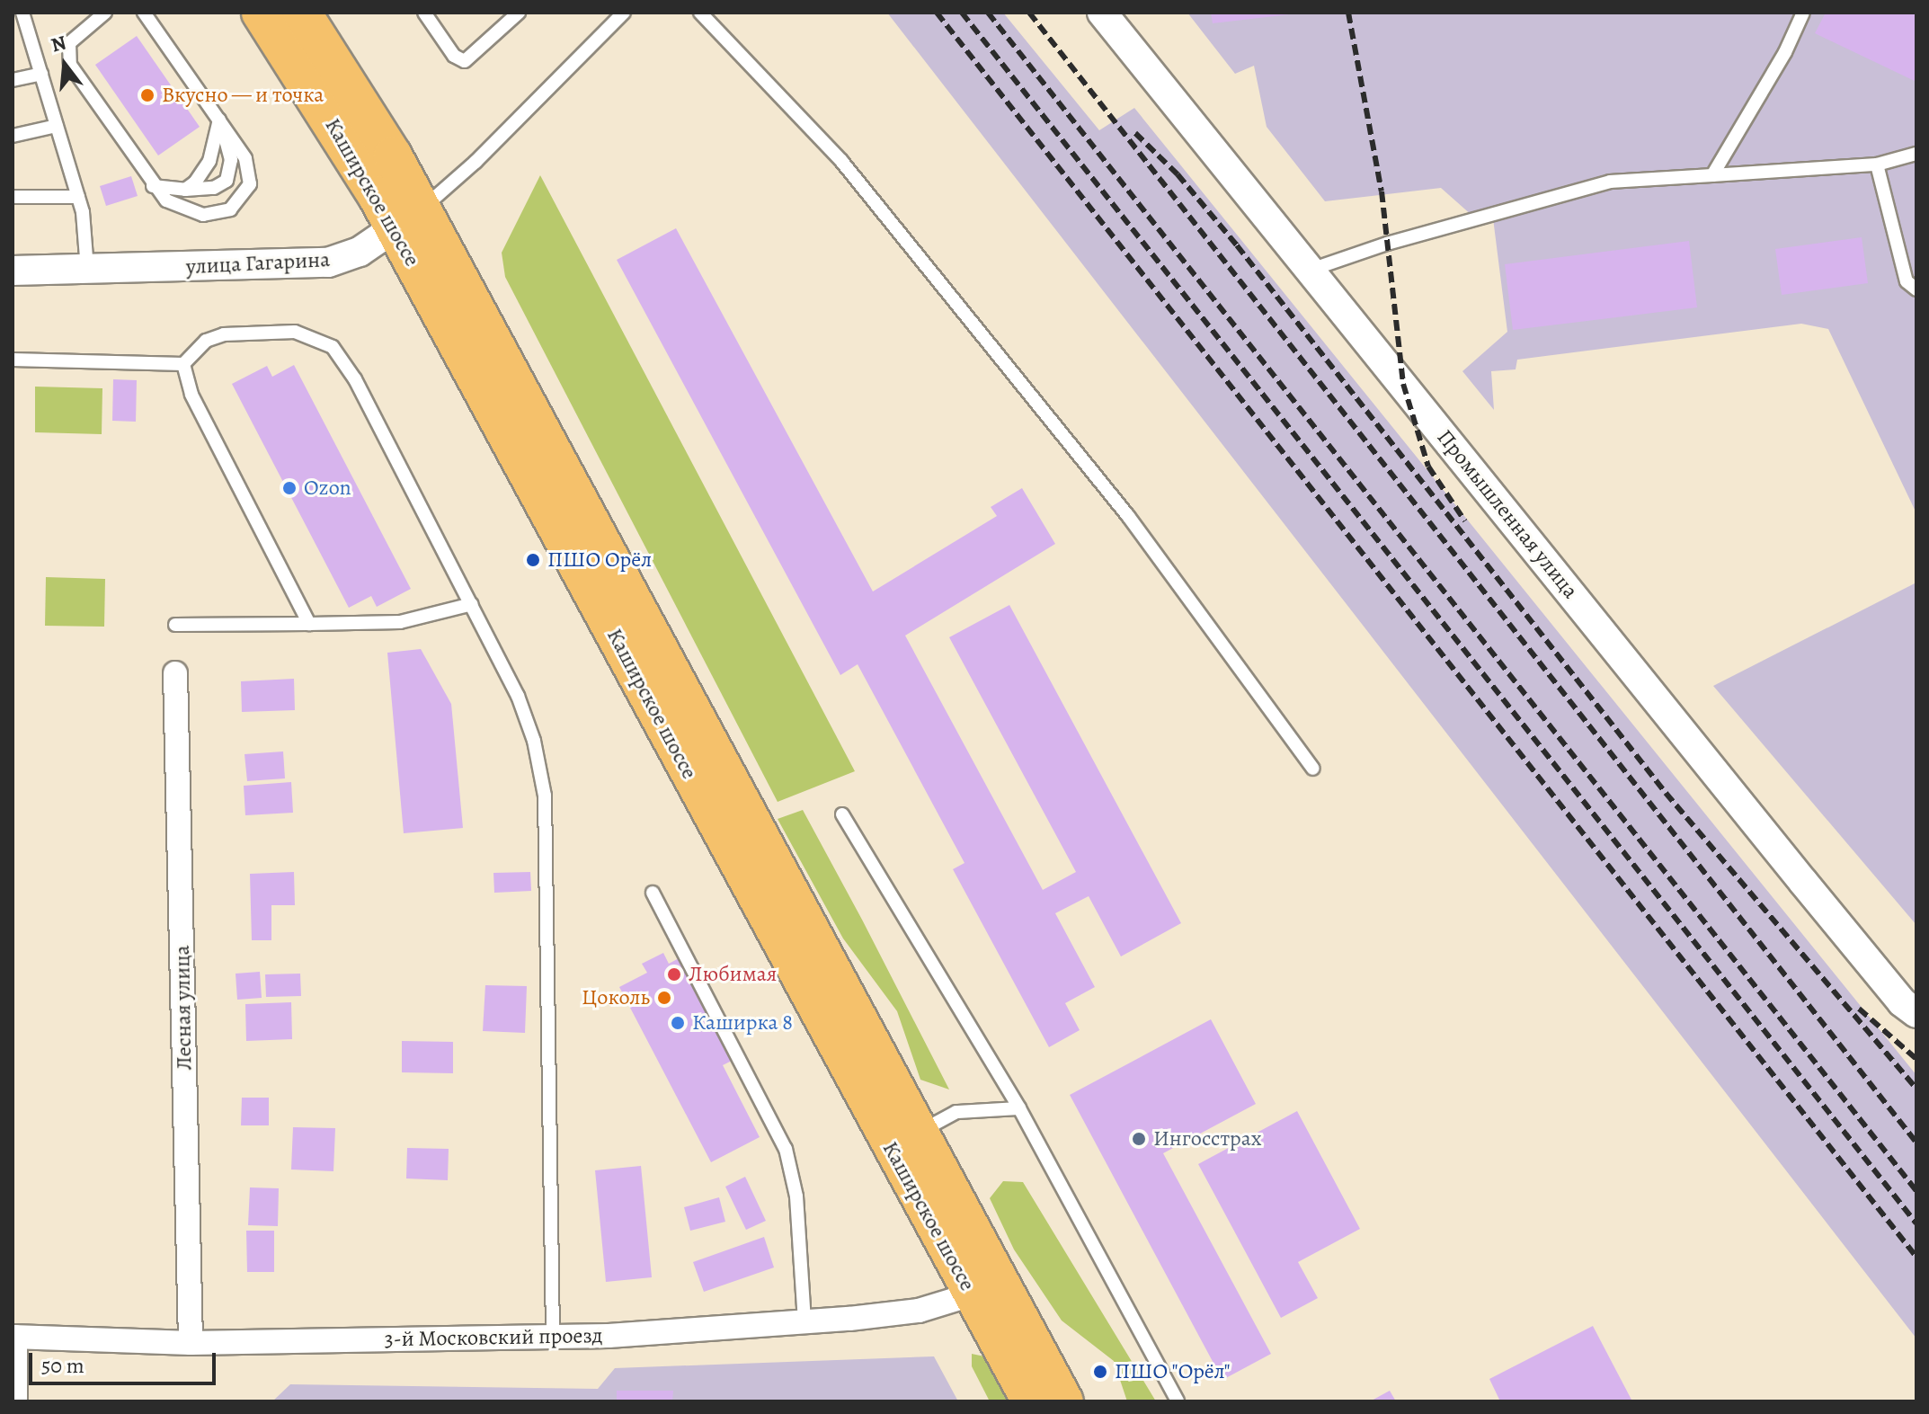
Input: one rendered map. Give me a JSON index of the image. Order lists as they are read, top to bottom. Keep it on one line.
{"streets":{"main road":["Каширское шоссе"],"street":["улица Гагарина","Промышленная улица","Лесная улица","3-й Московский проезд"]},"crossings":[["Каширское шоссе","улица Гагарина"],["Каширское шоссе","3-й Московский проезд"],["Лесная улица","3-й Московский проезд"]],"places":["Вкусно — и точка","Ozon","ПШО Орёл","Любимая","Цоколь","Каширка 8","Ингосстрах","ПШО \"Орёл\""],"scale_bar":"50 m","north":"top"}
